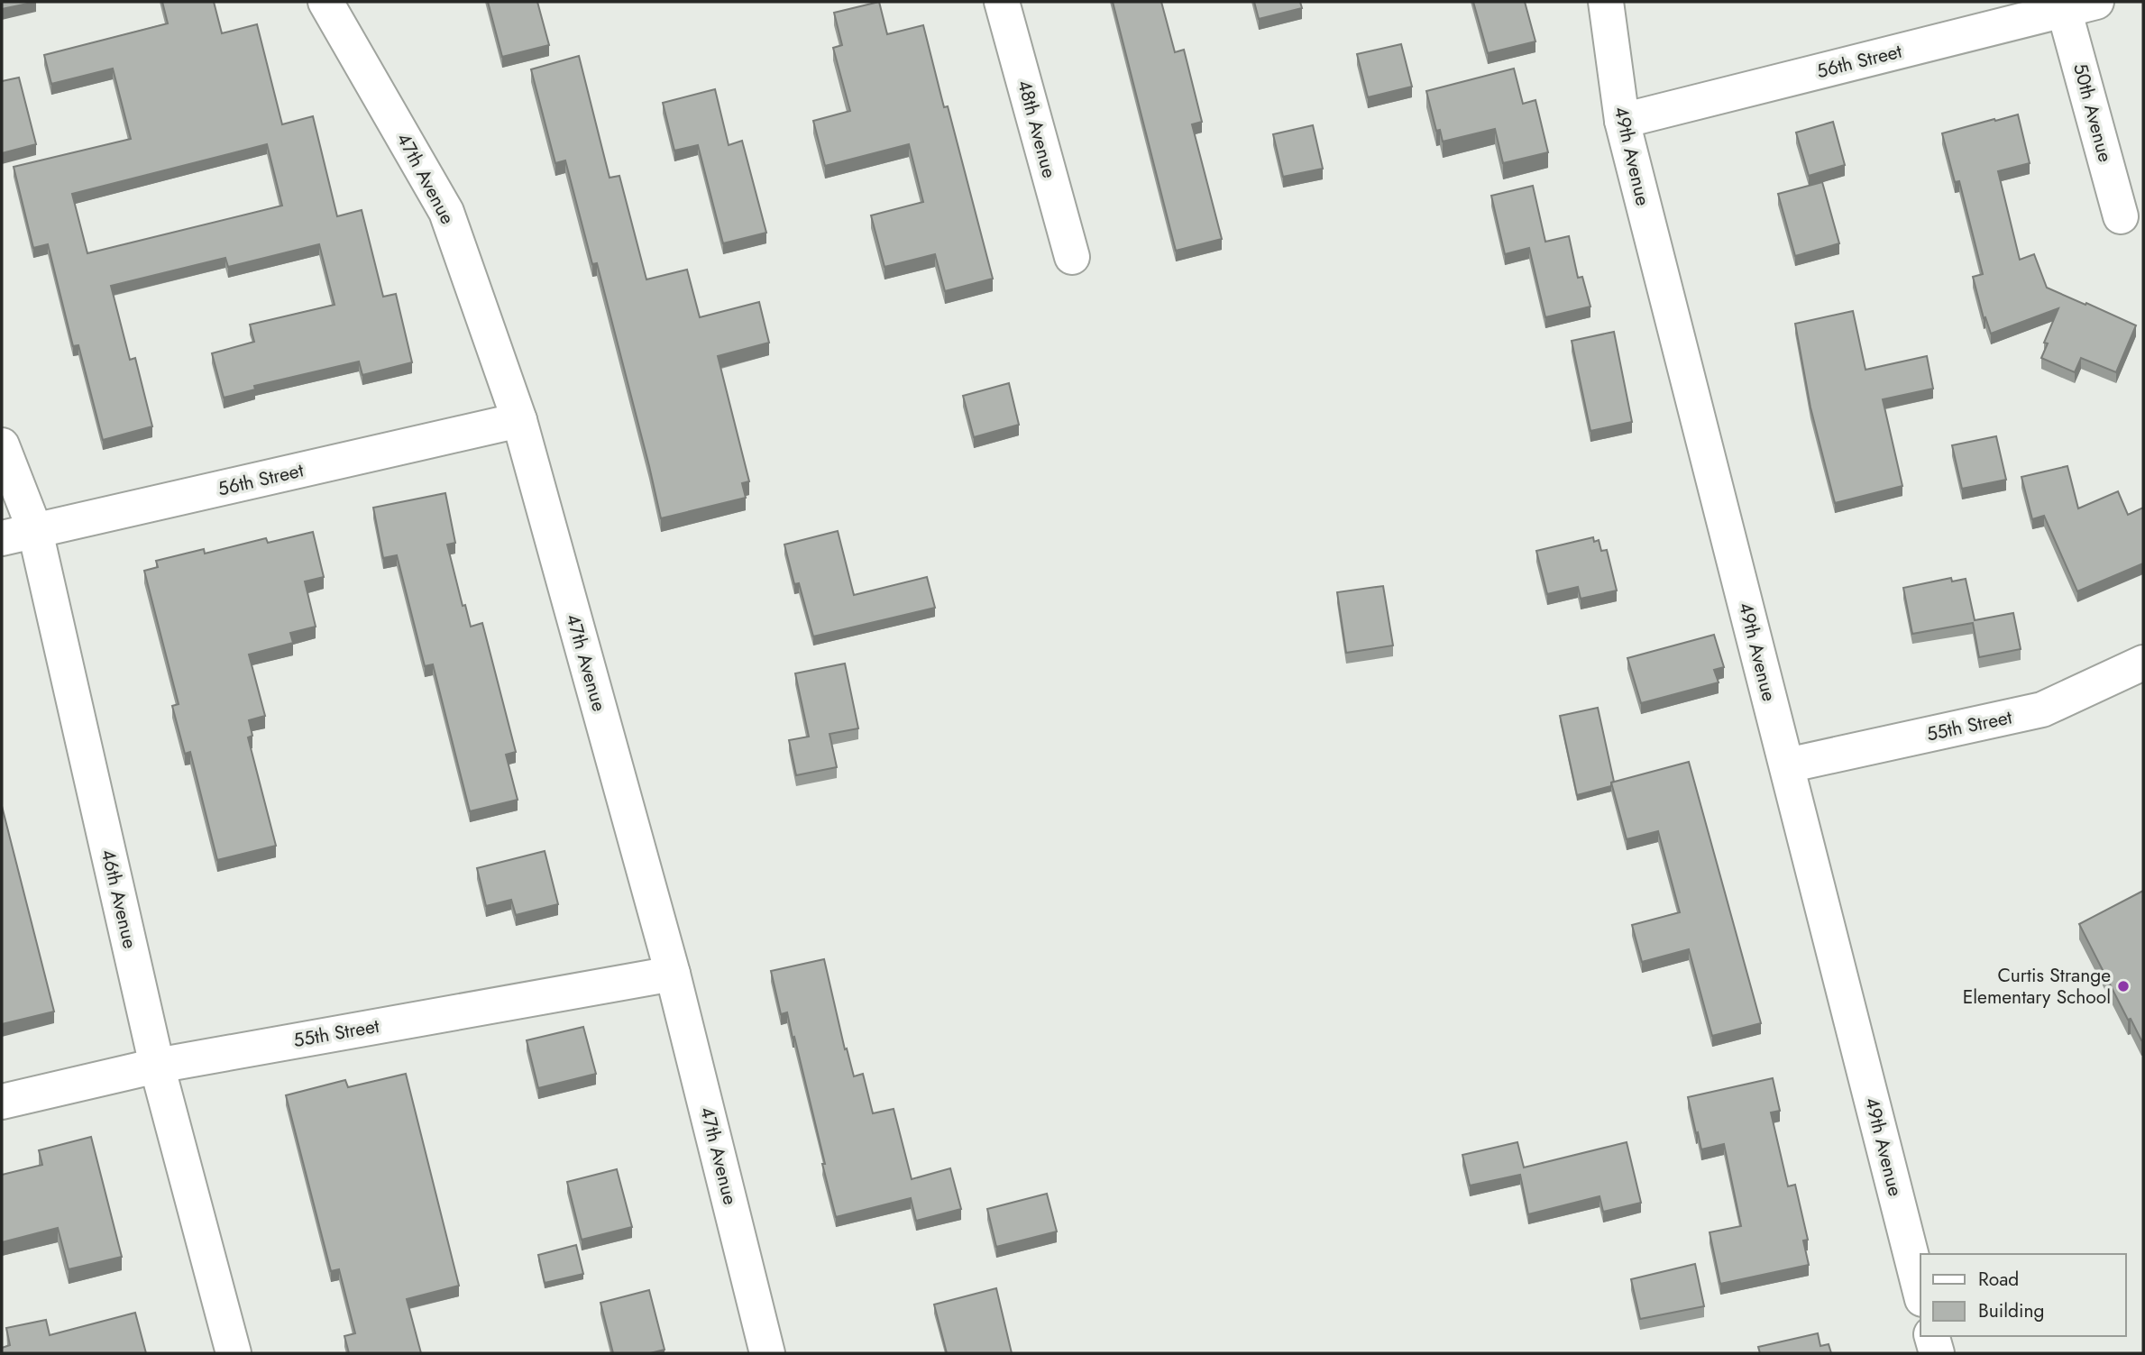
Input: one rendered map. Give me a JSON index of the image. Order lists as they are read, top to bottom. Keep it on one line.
{"streets":{"street":["56th Street","50th Avenue","48th Avenue","49th Avenue","47th Avenue","55th Street","46th Avenue"]},"crossings":[["56th Street","50th Avenue"],["56th Street","49th Avenue"],["56th Street","47th Avenue"],["56th Street","46th Avenue"],["49th Avenue","55th Street"],["47th Avenue","55th Street"],["55th Street","46th Avenue"]],"places":["Curtis Strange Elementary School"],"legend":["Road","Building"]}
